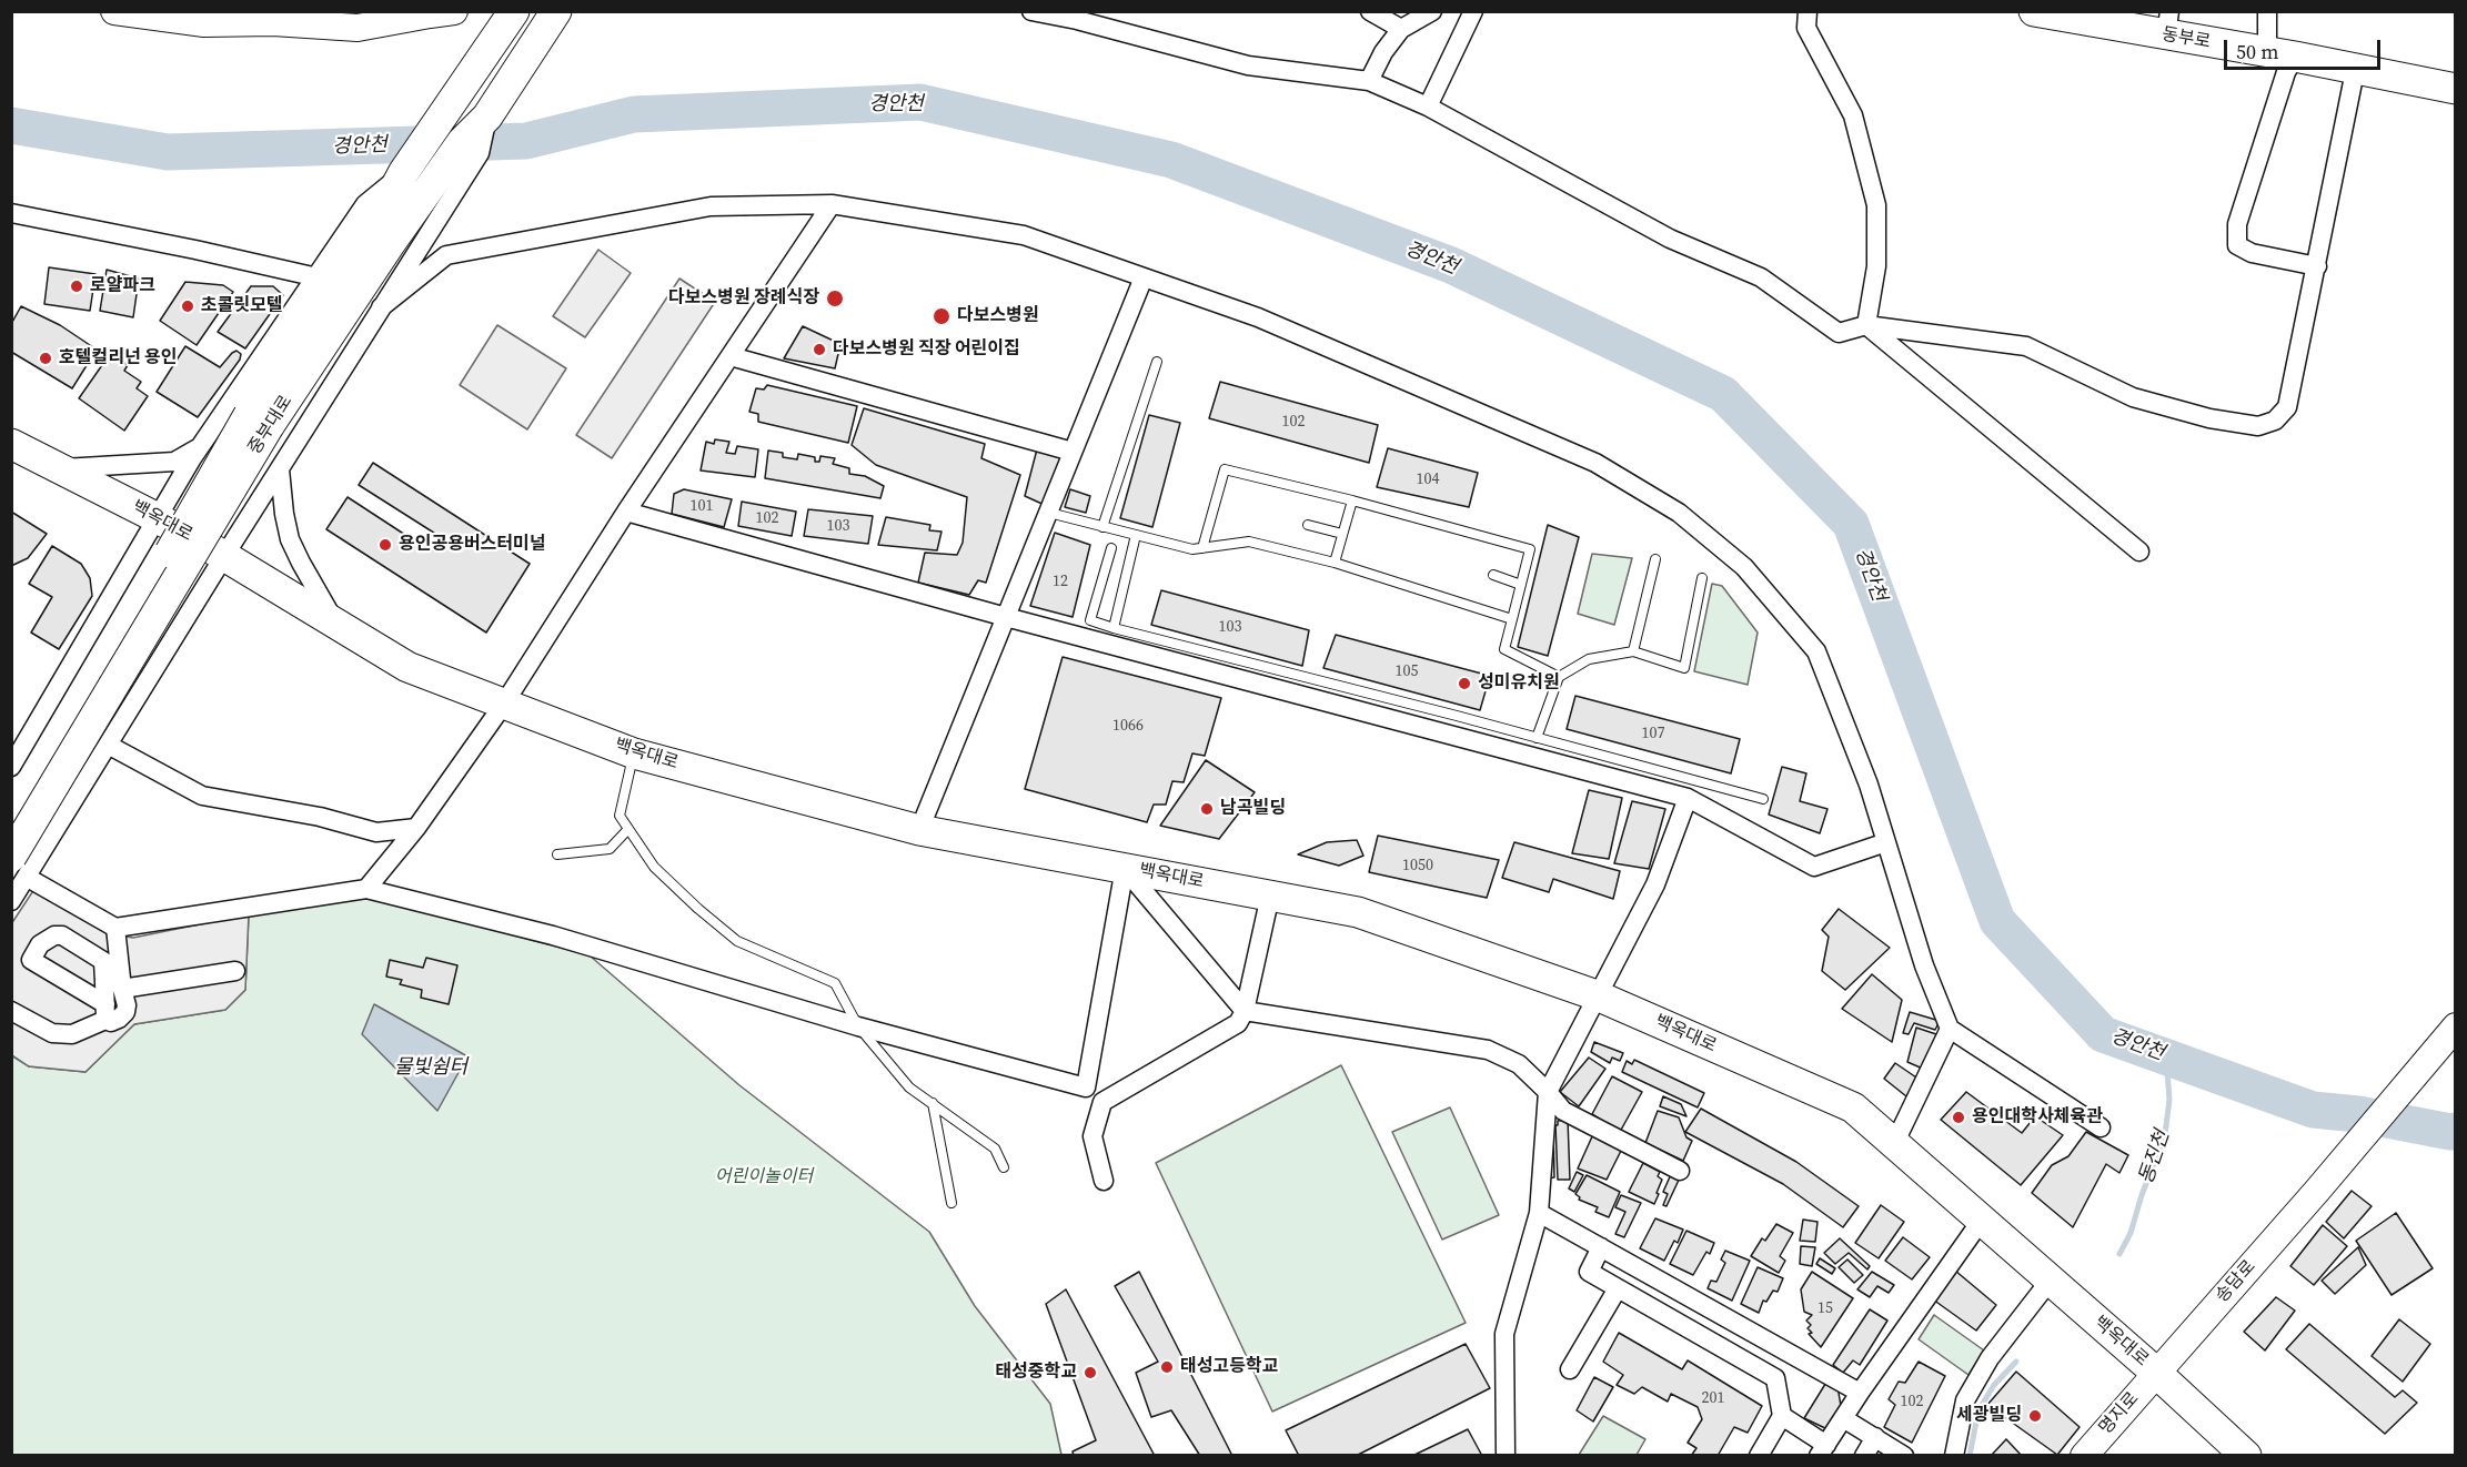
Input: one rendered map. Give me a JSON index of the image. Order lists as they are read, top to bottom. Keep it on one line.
{"streets":{"main road":["동부로","중부대로","백옥대로"],"street":["송담로","명지로"]},"crossings":[["백옥대로","송담로"],["백옥대로","명지로"],["송담로","명지로"]],"water":["경안천","물빛쉼터","동진천"],"parks":["어린이놀이터"],"places":["로얄파크","다보스병원 장례식장","초콜릿모텔","다보스병원","다보스병원 직장 어린이집","호텔컬리넌 용인","용인공용버스터미널","성미유치원","남곡빌딩","용인대학사체육관","태성고등학교","태성중학교","세광빌딩"],"house_numbers":["102","104","101","102","103","12","103","105","1066","107","1050","15","201","102"],"scale_bar":"50 m"}
